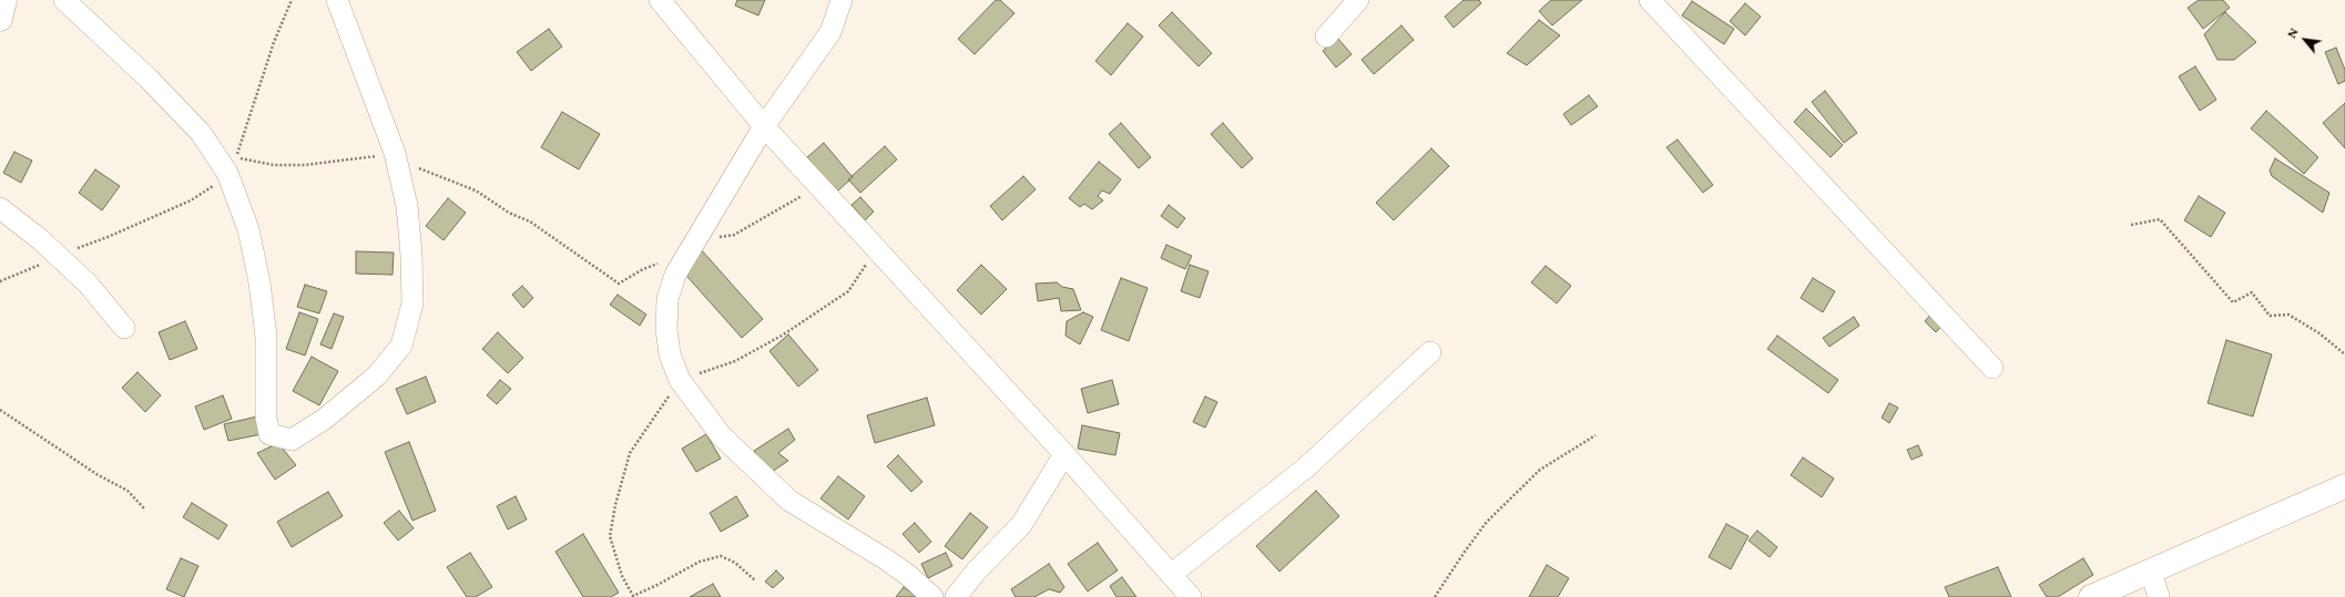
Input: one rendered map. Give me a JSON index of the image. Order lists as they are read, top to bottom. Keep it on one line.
{"north":"top left"}
